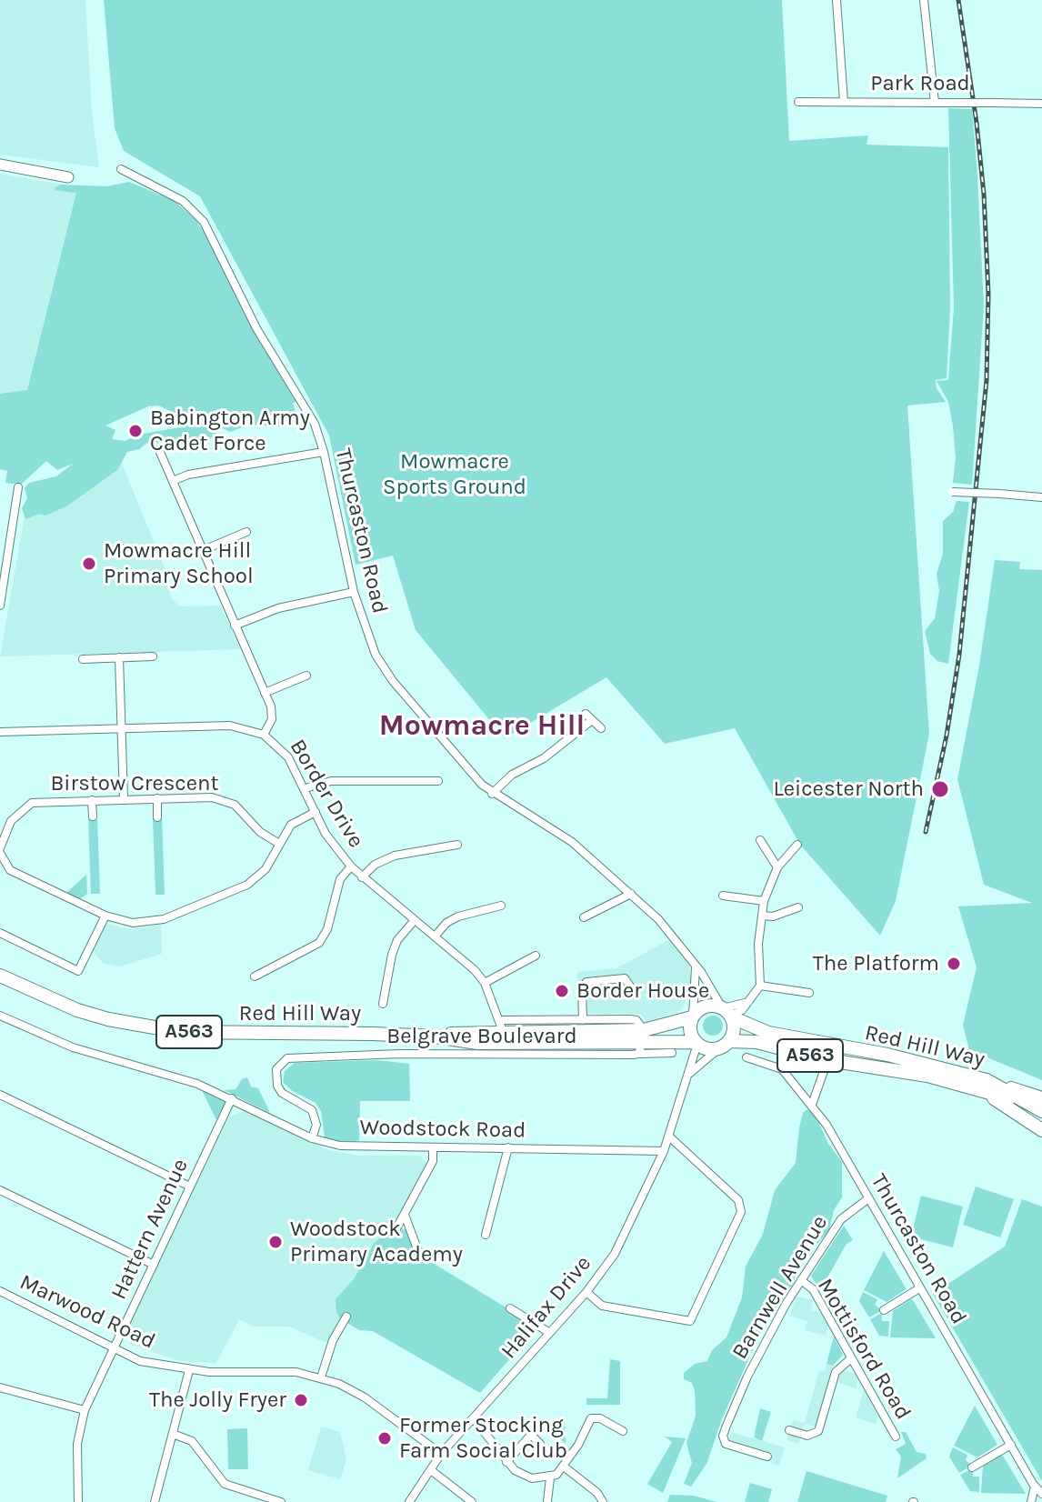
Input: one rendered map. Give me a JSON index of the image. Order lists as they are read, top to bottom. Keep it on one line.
{"streets":{"highway":["Red Hill Way","A563"],"street":["Park Road","Thurcaston Road","Birstow Crescent","Border Drive","Belgrave Boulevard","Woodstock Road","Hattern Avenue","Barnwell Avenue","Halifax Drive","Marwood Road","Mottisford Road"]},"crossings":[["Thurcaston Road","Barnwell Avenue"],["Birstow Crescent","Border Drive"],["Border Drive","Red Hill Way"],["Border Drive","Belgrave Boulevard"],["Red Hill Way","Belgrave Boulevard"],["Red Hill Way","Halifax Drive"],["Belgrave Boulevard","Woodstock Road"],["Woodstock Road","Hattern Avenue"],["Woodstock Road","Halifax Drive"],["Hattern Avenue","Marwood Road"],["Barnwell Avenue","Mottisford Road"],["Halifax Drive","Marwood Road"]],"districts":["Mowmacre Hill"],"parks":["Mowmacre Sports Ground"],"places":["Babington Army Cadet Force","Mowmacre Hill Primary School","Leicester North","The Platform","Border House","Woodstock Primary Academy","The Jolly Fryer","Former Stocking Farm Social Club"]}
